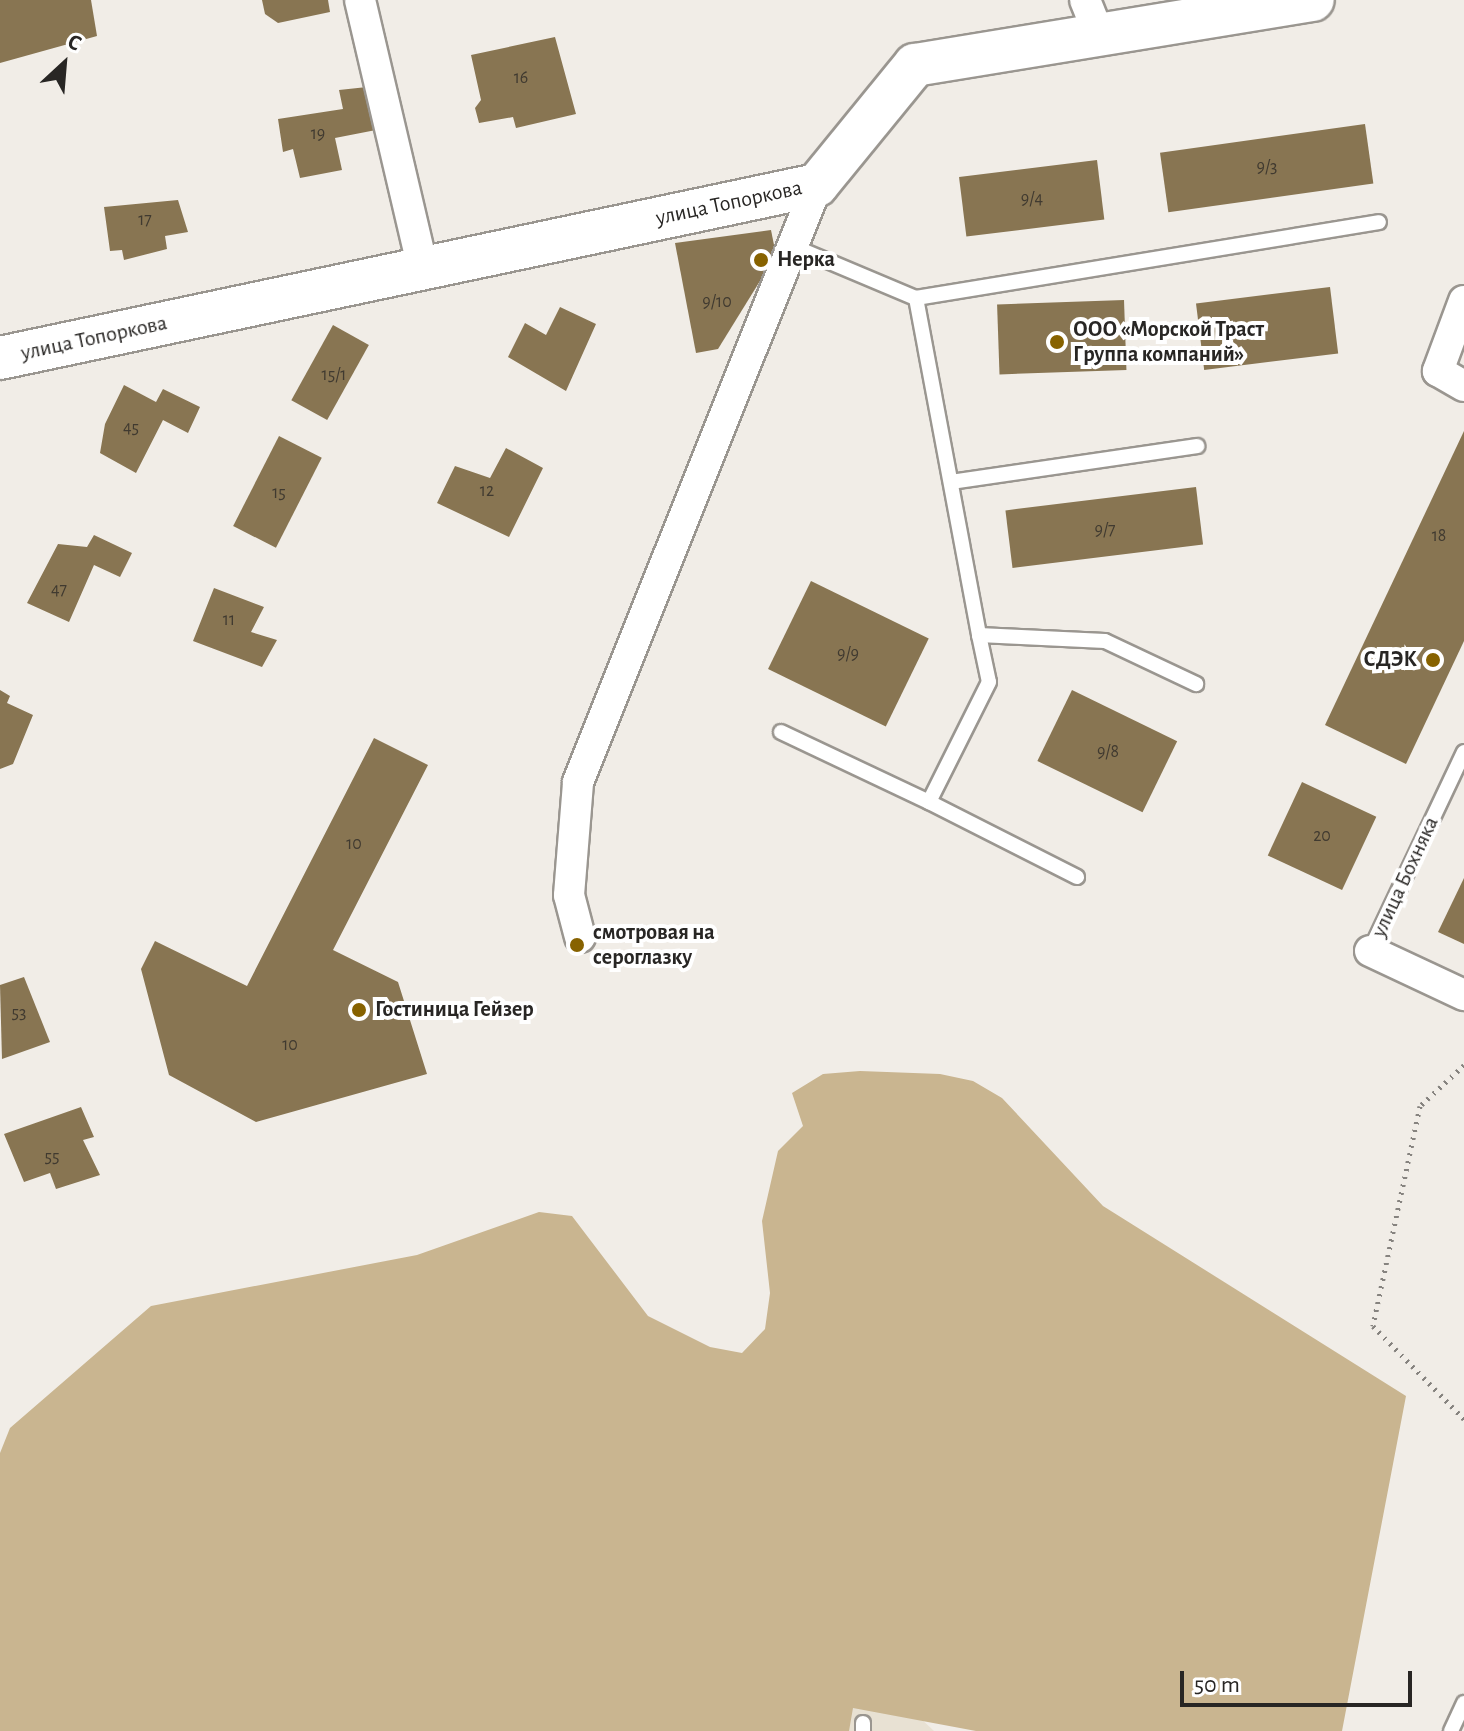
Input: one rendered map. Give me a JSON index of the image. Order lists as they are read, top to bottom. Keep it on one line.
{"streets":{"main road":["улица Топоркова"],"street":["улица Бохняка"]},"places":["Нерка","ООО «Морской Траст Группа компаний»","СДЭК","смотровая на сероглазку","Гостиница Гейзер"],"house_numbers":["16","19","9/3","9/4","17","9/10","15/1","45","12","15","9/7","18","47","11","9/9","9/8","20","10","53","10","55"],"scale_bar":"50 m","north":"top right"}
